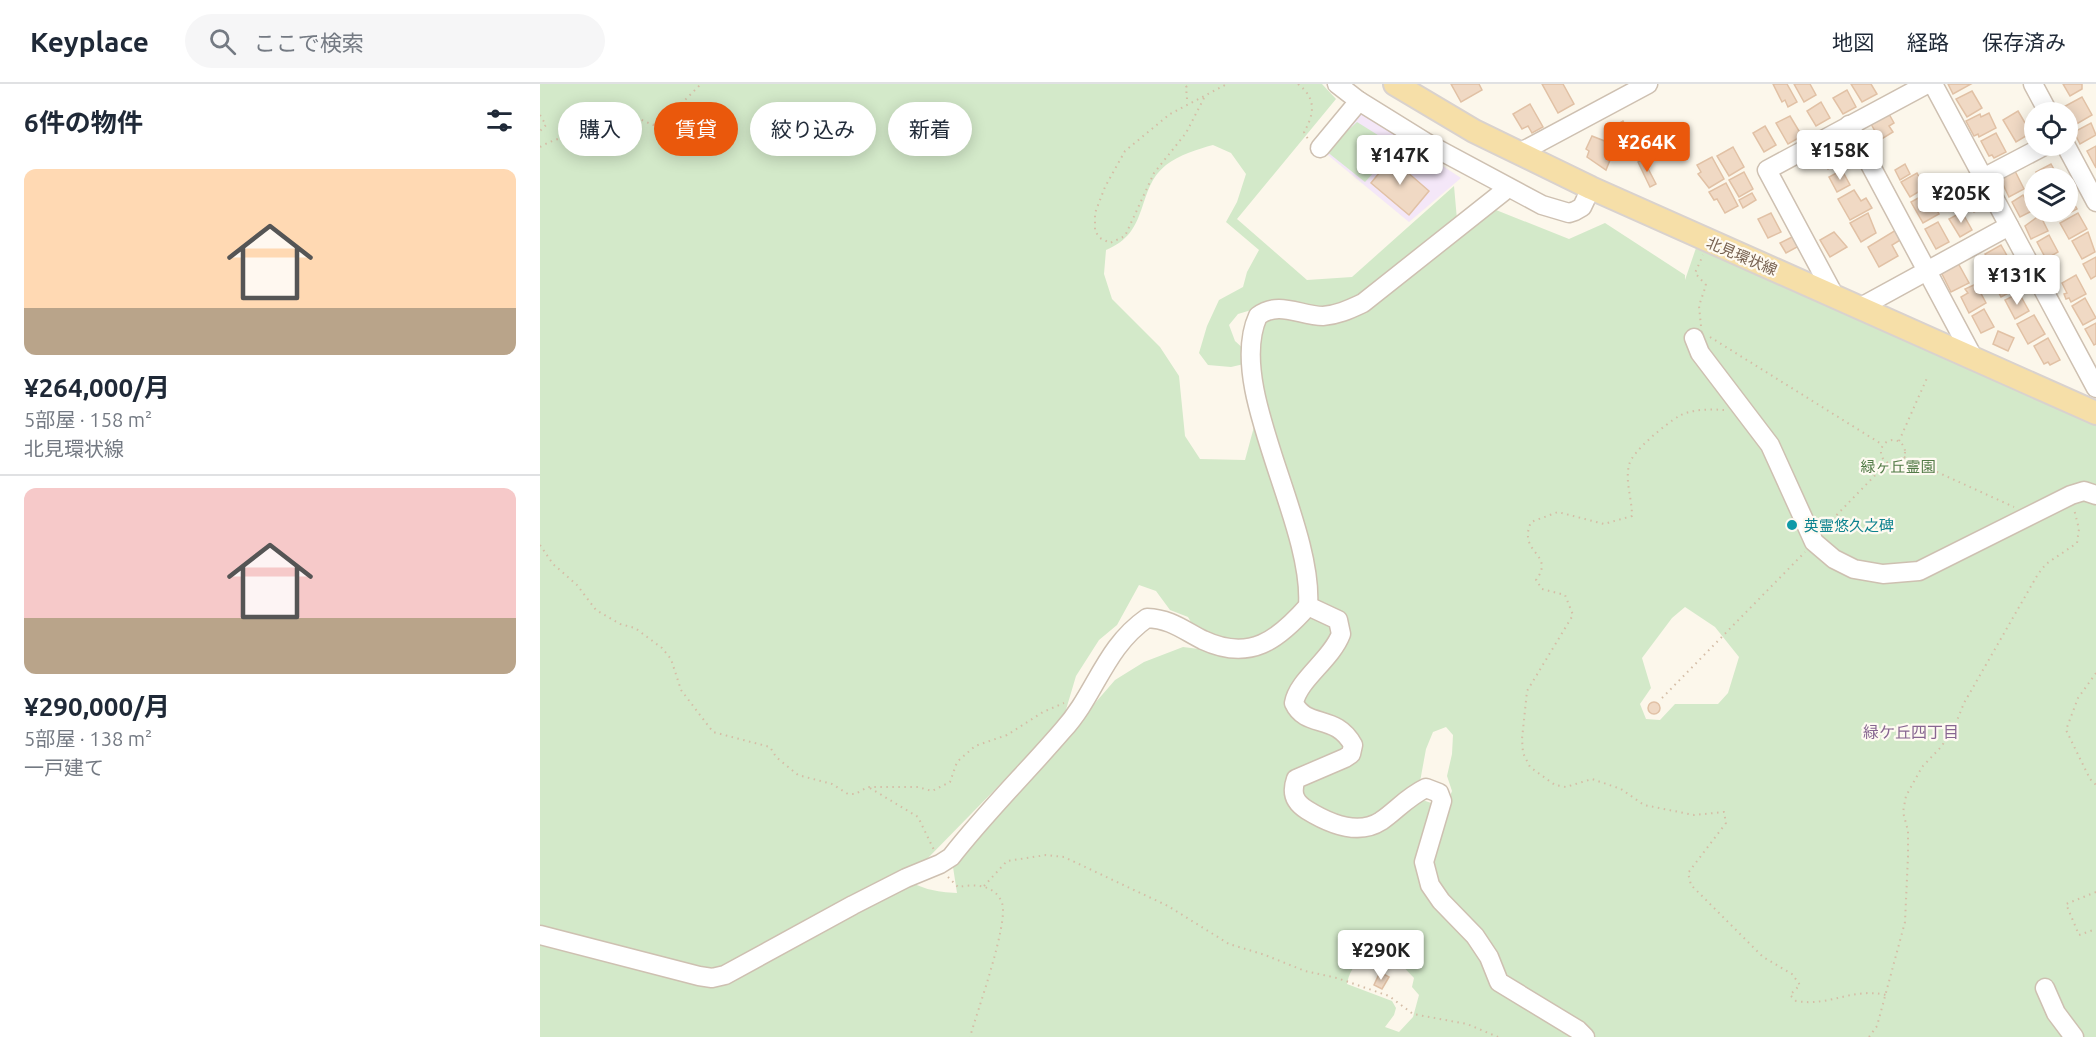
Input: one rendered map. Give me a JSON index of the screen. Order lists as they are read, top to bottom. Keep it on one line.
{"streets":{"main road":["北見環状線"]},"districts":["緑ケ丘四丁目"],"parks":["緑ヶ丘霊園"],"places":["英霊悠久之碑"],"page":{"header":"Keyplace","search":"ここで検索","nav":["地図","経路","保存済み"],"heading":"6件の物件","chip":["購入","賃貸","絞り込み","新着"],"price":["¥264K","¥158K","¥147K","¥205K","¥131K","¥290K"],"list":[{"name":"¥264,000/月","note":"5部屋 · 158 m² · 北見環状線"},{"name":"¥290,000/月","note":"5部屋 · 138 m² · 一戸建て"}]}}
